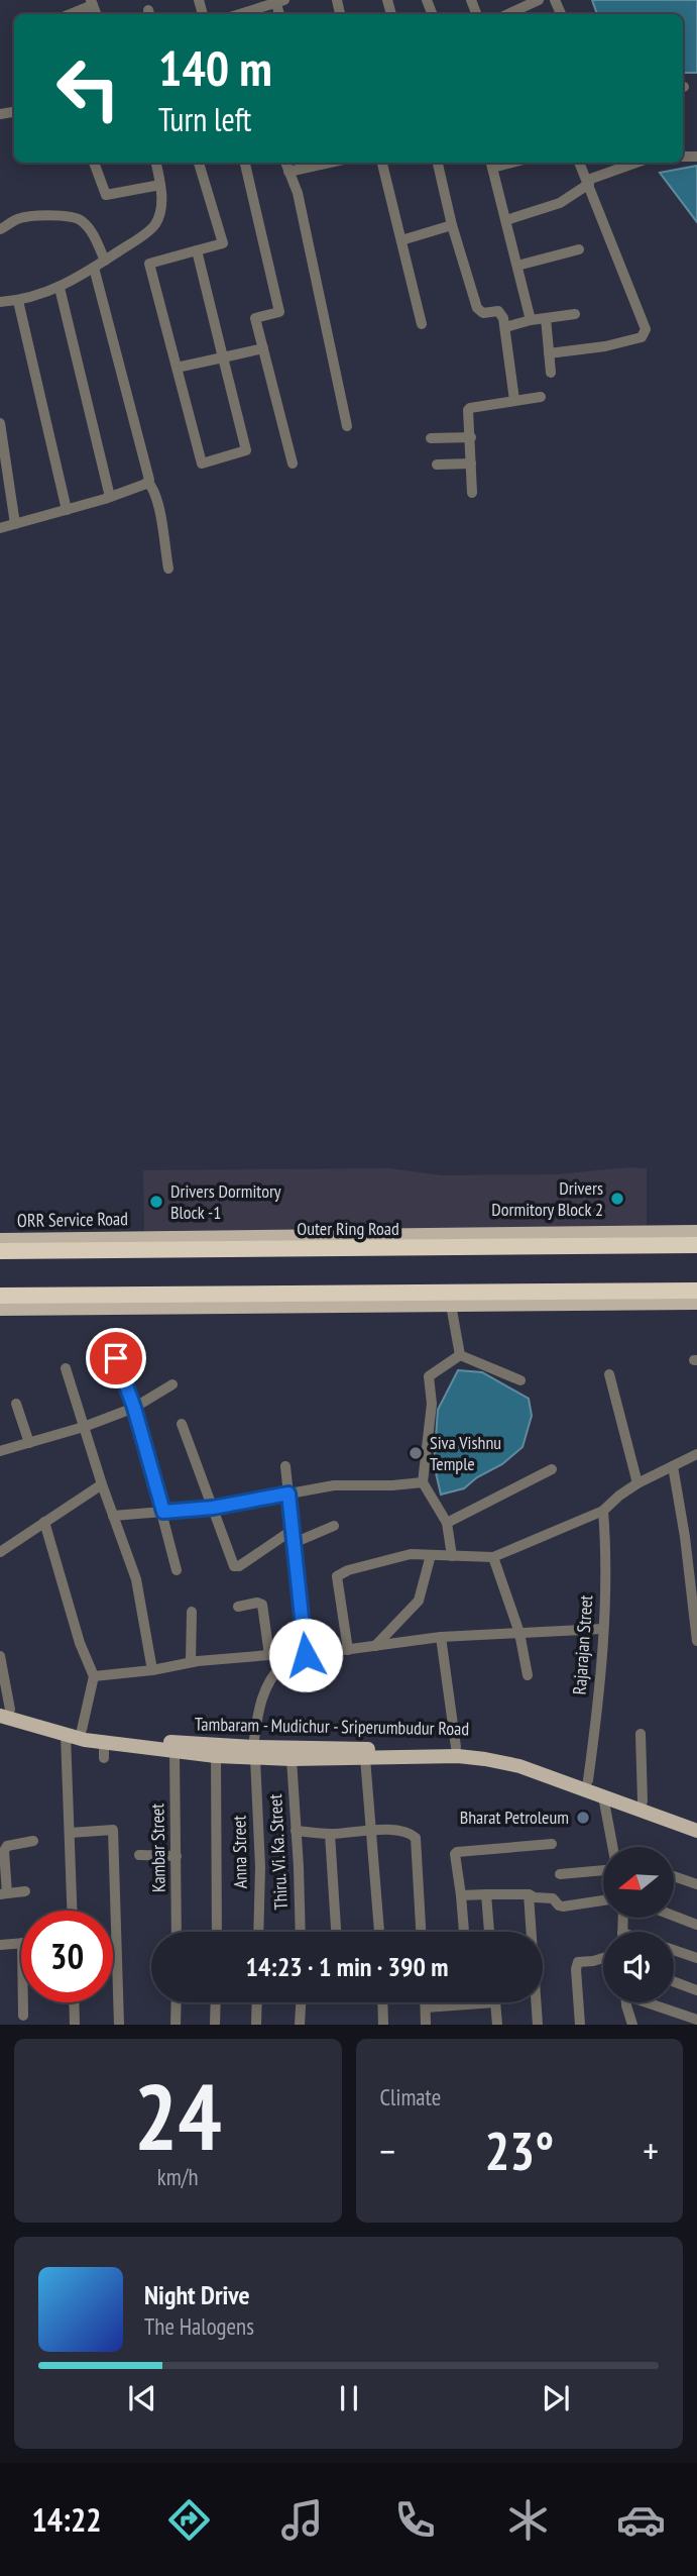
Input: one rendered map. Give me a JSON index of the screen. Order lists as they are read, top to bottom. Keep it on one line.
{"streets":{"highway":["Outer Ring Road"],"main road":["ORR Service Road","Tambaram - Mudichur - Sriperumbudur Road"],"street":["Rajarajan Street","Kambar Street","Anna Street","Thiru. Vi. Ka. Street"]},"crossings":[["ORR Service Road","Outer Ring Road"],["Rajarajan Street","Tambaram - Mudichur - Sriperumbudur Road"],["Tambaram - Mudichur - Sriperumbudur Road","Kambar Street"],["Tambaram - Mudichur - Sriperumbudur Road","Anna Street"],["Tambaram - Mudichur - Sriperumbudur Road","Thiru. Vi. Ka. Street"]],"places":["Drivers Dormitory Block 2","Drivers Dormitory Block -1","Siva Vishnu Temple","Bharat Petroleum"],"north":"left","page":{"turn":["140 m","Turn left"],"limit":"30","trip":"14:23 · 1 min · 390 m","tile":[["24","km/h"],"Climate"],"heat":["−","23°","+"],"song":["Night Drive","The Halogens"],"tabs":"14:22"}}
